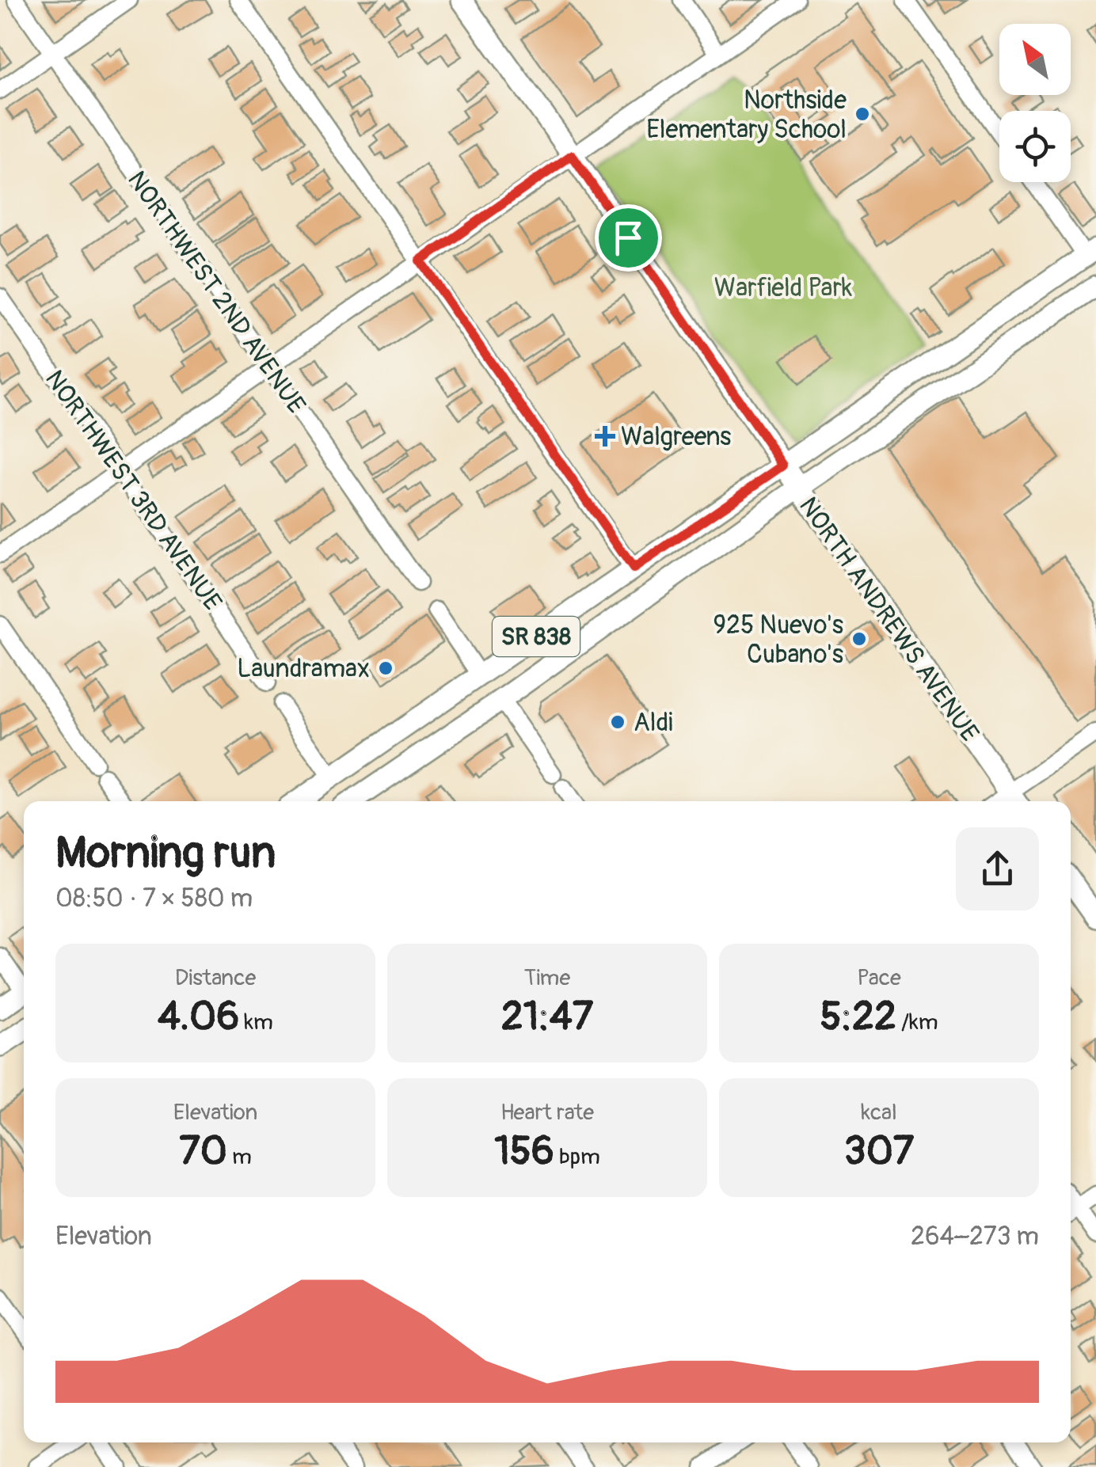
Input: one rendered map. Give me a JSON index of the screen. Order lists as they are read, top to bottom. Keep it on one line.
{"streets":{"main road":["NORTH ANDREWS AVENUE","SR 838"],"street":["NORTHWEST 2ND AVENUE","NORTHWEST 3RD AVENUE"]},"crossings":[["NORTH ANDREWS AVENUE","SR 838"]],"parks":["Warfield Park"],"places":{"other":["Northside Elementary School","925 Nuevo's Cubano's","Laundramax","Aldi"],"health":["Walgreens"]},"north":"top left","page":{"heading":["Morning run","08:50 · 7 × 580 m"],"stats":[["Distance","4.06 km"],["Time","21:47"],["Pace","5:22 /km"],["Elevation","70 m"],["Heart rate","156 bpm"],["kcal","307"]],"chart":["Elevation","264–273 m"]}}
